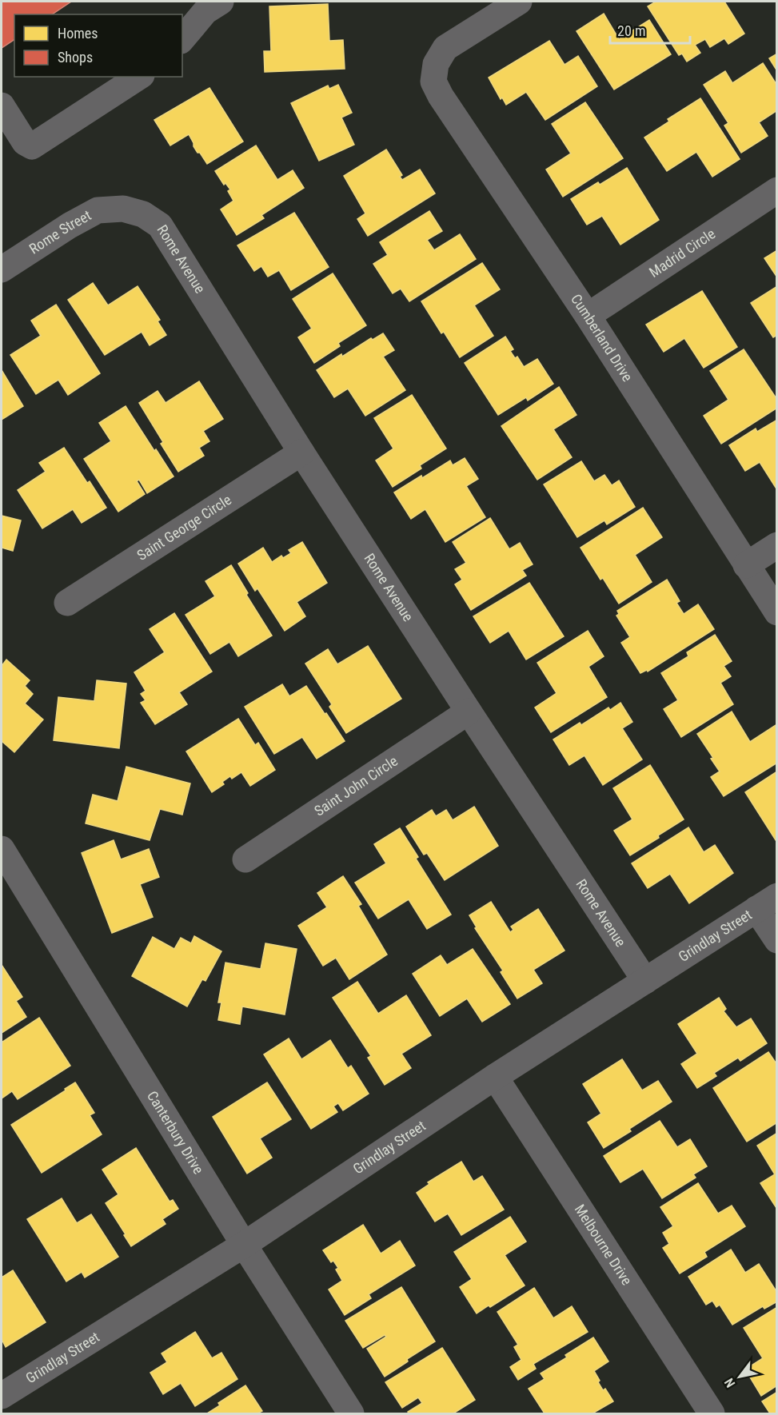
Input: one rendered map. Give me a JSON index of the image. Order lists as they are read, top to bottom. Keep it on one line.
{"streets":{"street":["Rome Street","Madrid Circle","Rome Avenue","Cumberland Drive","Saint George Circle","Saint John Circle","Grindlay Street","Canterbury Drive","Melbourne Drive"]},"crossings":[["Rome Street","Rome Avenue"],["Madrid Circle","Cumberland Drive"],["Rome Avenue","Saint George Circle"],["Rome Avenue","Saint John Circle"],["Rome Avenue","Grindlay Street"],["Grindlay Street","Canterbury Drive"],["Grindlay Street","Melbourne Drive"]],"legend":["Homes","Shops"],"scale_bar":"20 m","north":"bottom left"}
